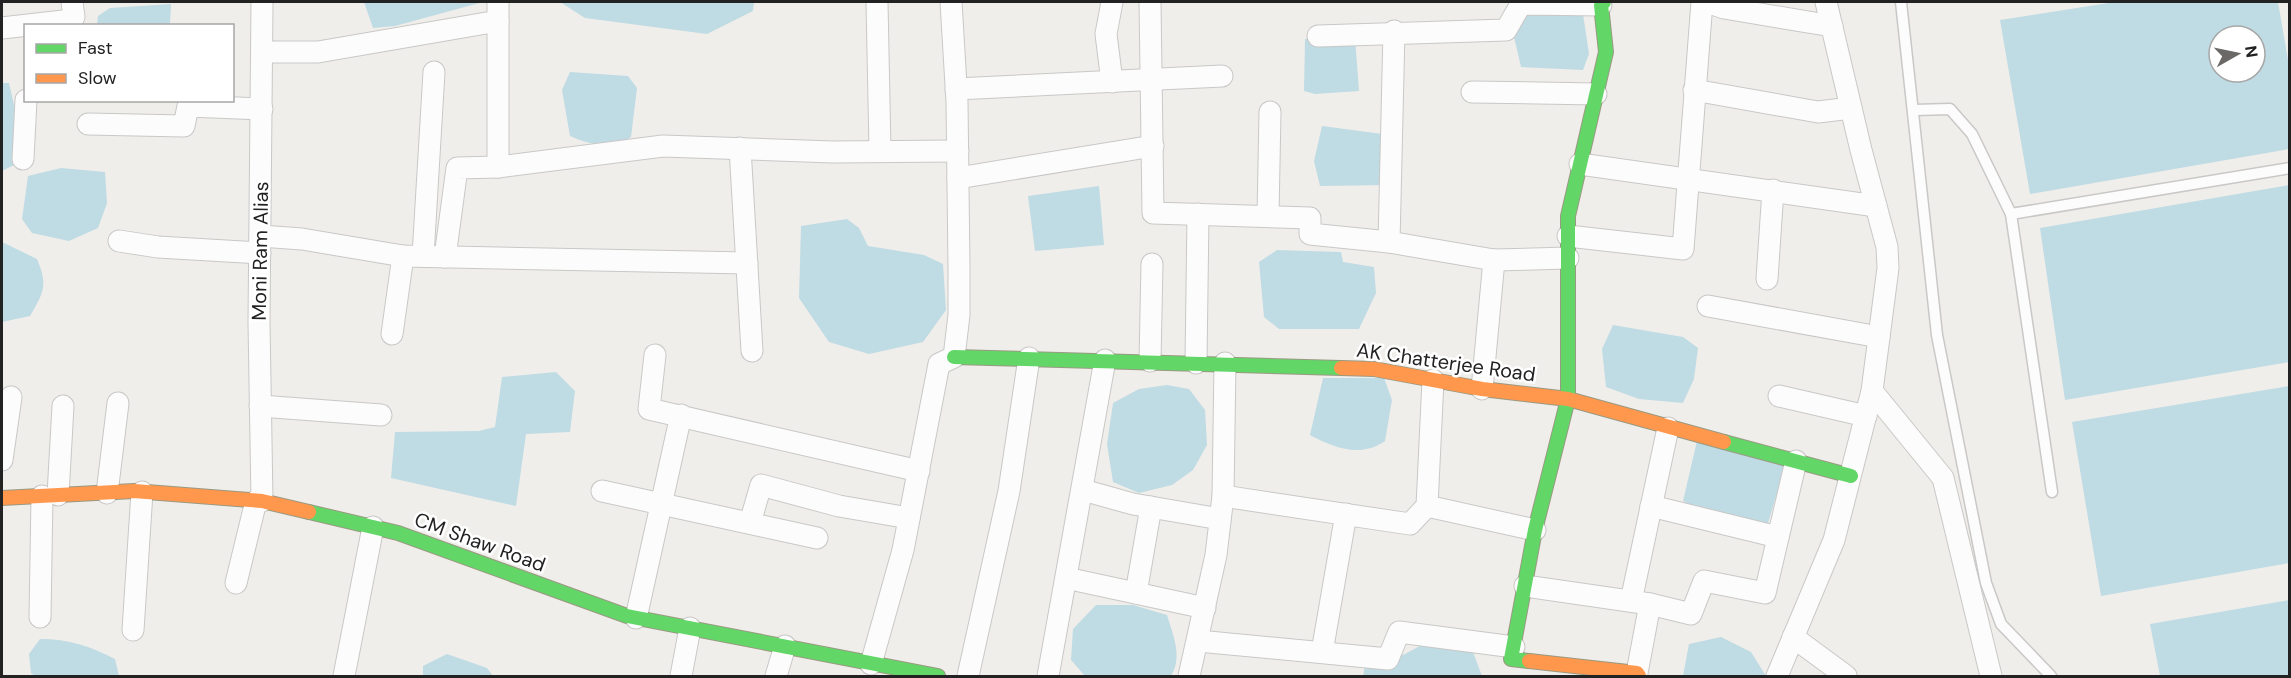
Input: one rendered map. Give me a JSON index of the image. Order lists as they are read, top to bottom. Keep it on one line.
{"streets":{"street":["Moni Ram Alias","AK Chatterjee Road","CM Shaw Road"]},"crossings":[["Moni Ram Alias","CM Shaw Road"]],"legend":["Fast","Slow"],"north":"right"}
